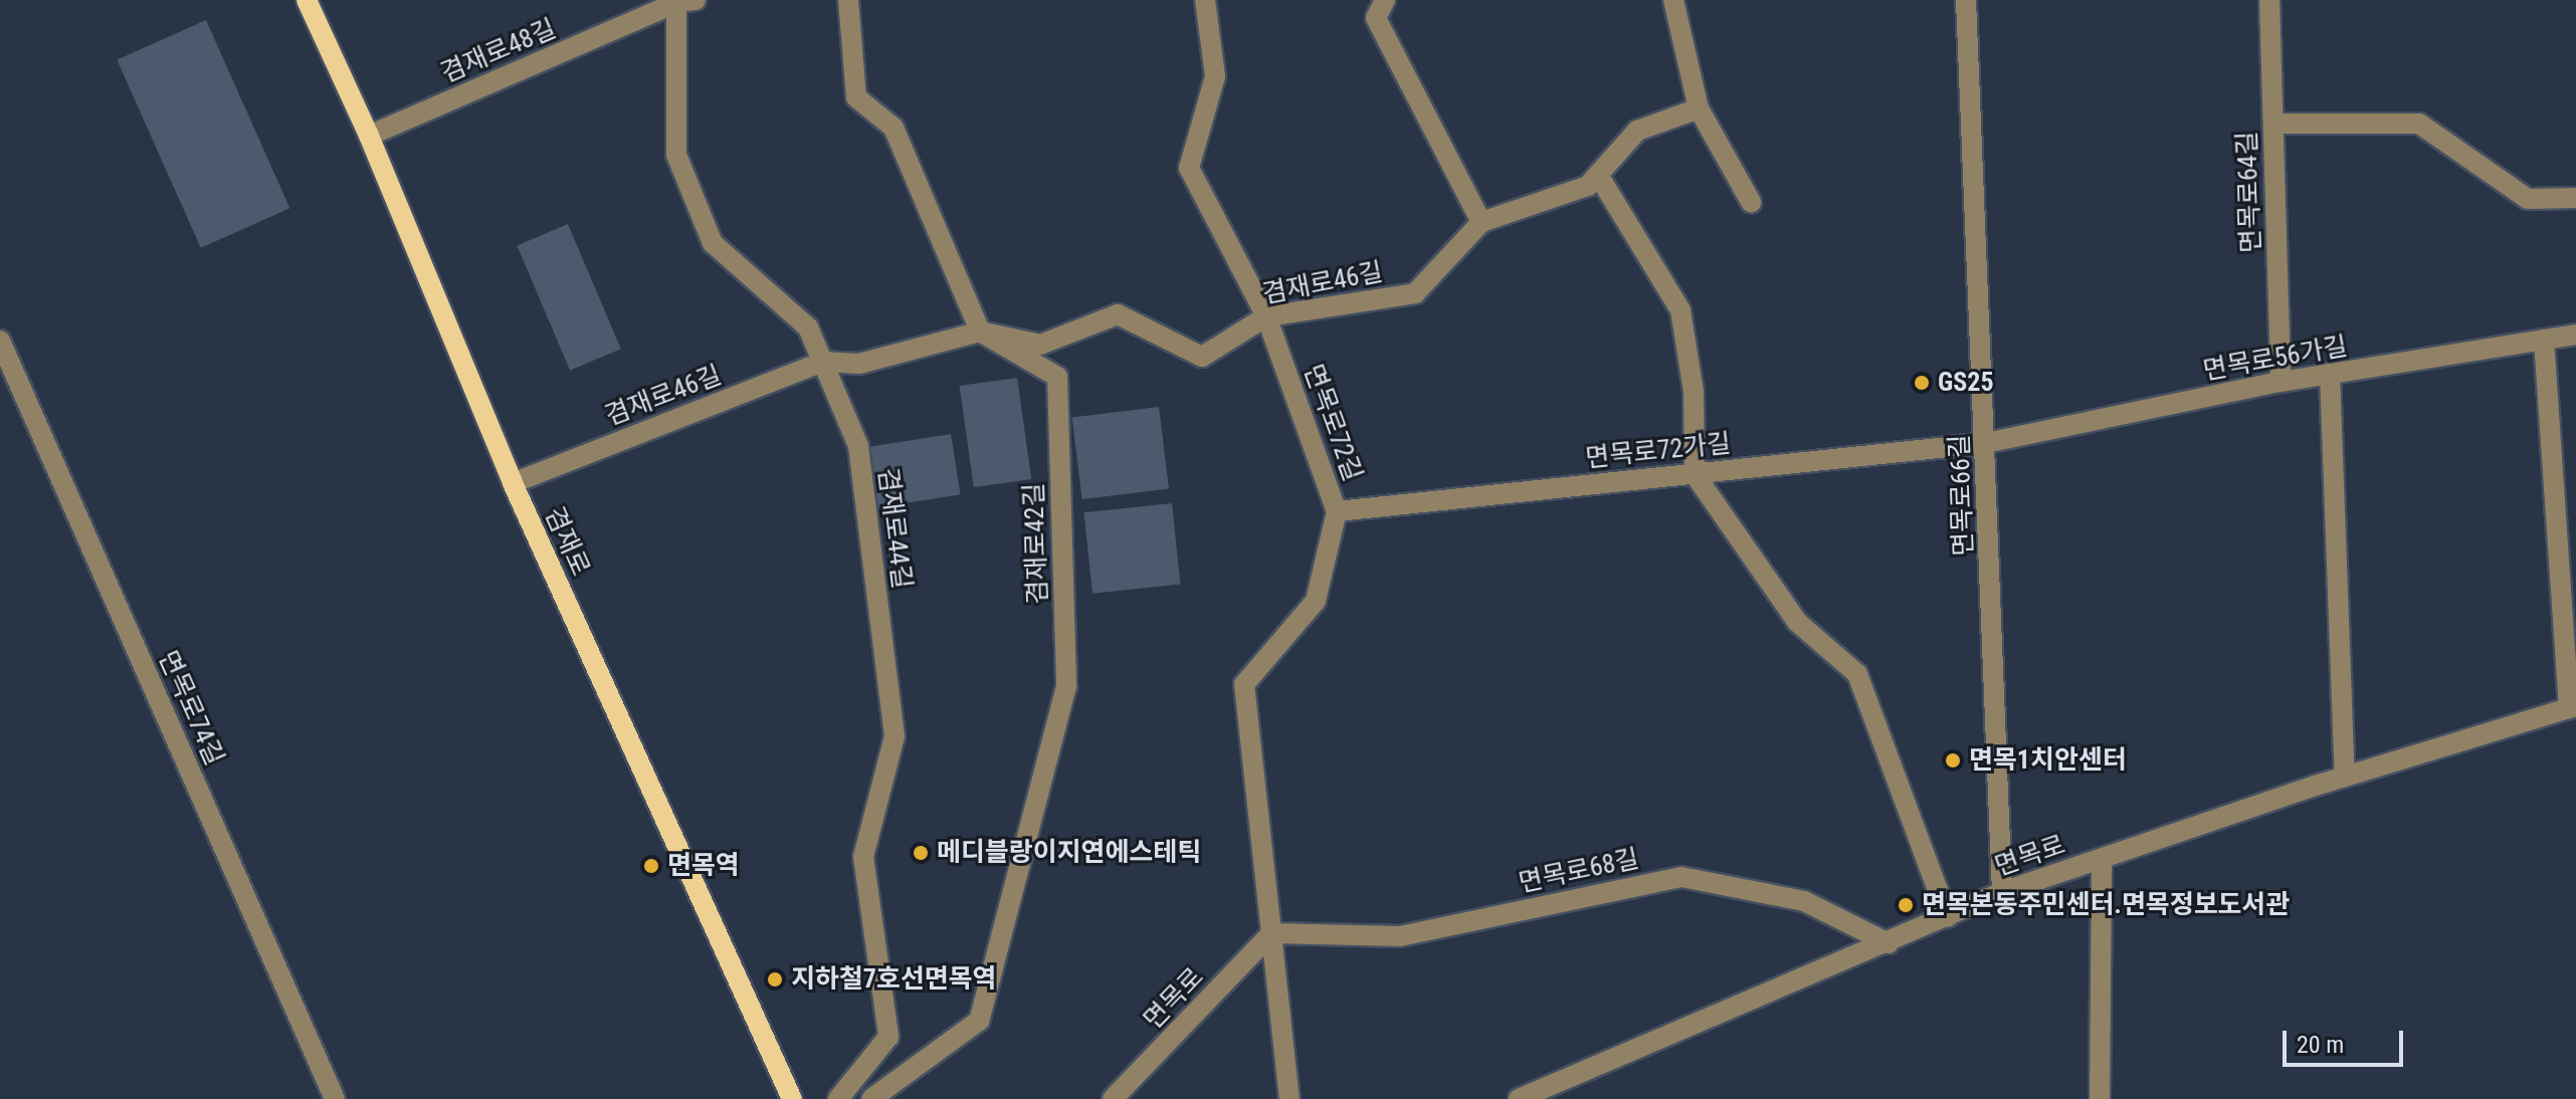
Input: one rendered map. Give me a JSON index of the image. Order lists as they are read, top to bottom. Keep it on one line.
{"streets":{"main road":["겸재로"],"street":["겸재로48길","면목로64길","겸재로46길","면목로56가길","면목로72길","면목로72가길","면목로66길","겸재로44길","겸재로42길","면목로74길","면목로","면목로68길"]},"crossings":[["겸재로48길","겸재로44길"],["겸재로48길","겸재로"],["면목로64길","면목로56가길"],["겸재로46길","면목로72길"],["겸재로46길","겸재로44길"],["겸재로46길","겸재로"],["겸재로46길","겸재로42길"],["면목로56가길","면목로72가길"],["면목로56가길","면목로66길"],["면목로72길","면목로72가길"],["면목로72길","면목로"],["면목로72길","면목로68길"],["면목로72가길","면목로66길"],["면목로66길","면목로"],["면목로","면목로68길"]],"places":["GS25","면목1치안센터","메디블랑이지연에스테틱","면목역","면목본동주민센터.면목정보도서관","지하철7호선면목역"],"scale_bar":"20 m"}
